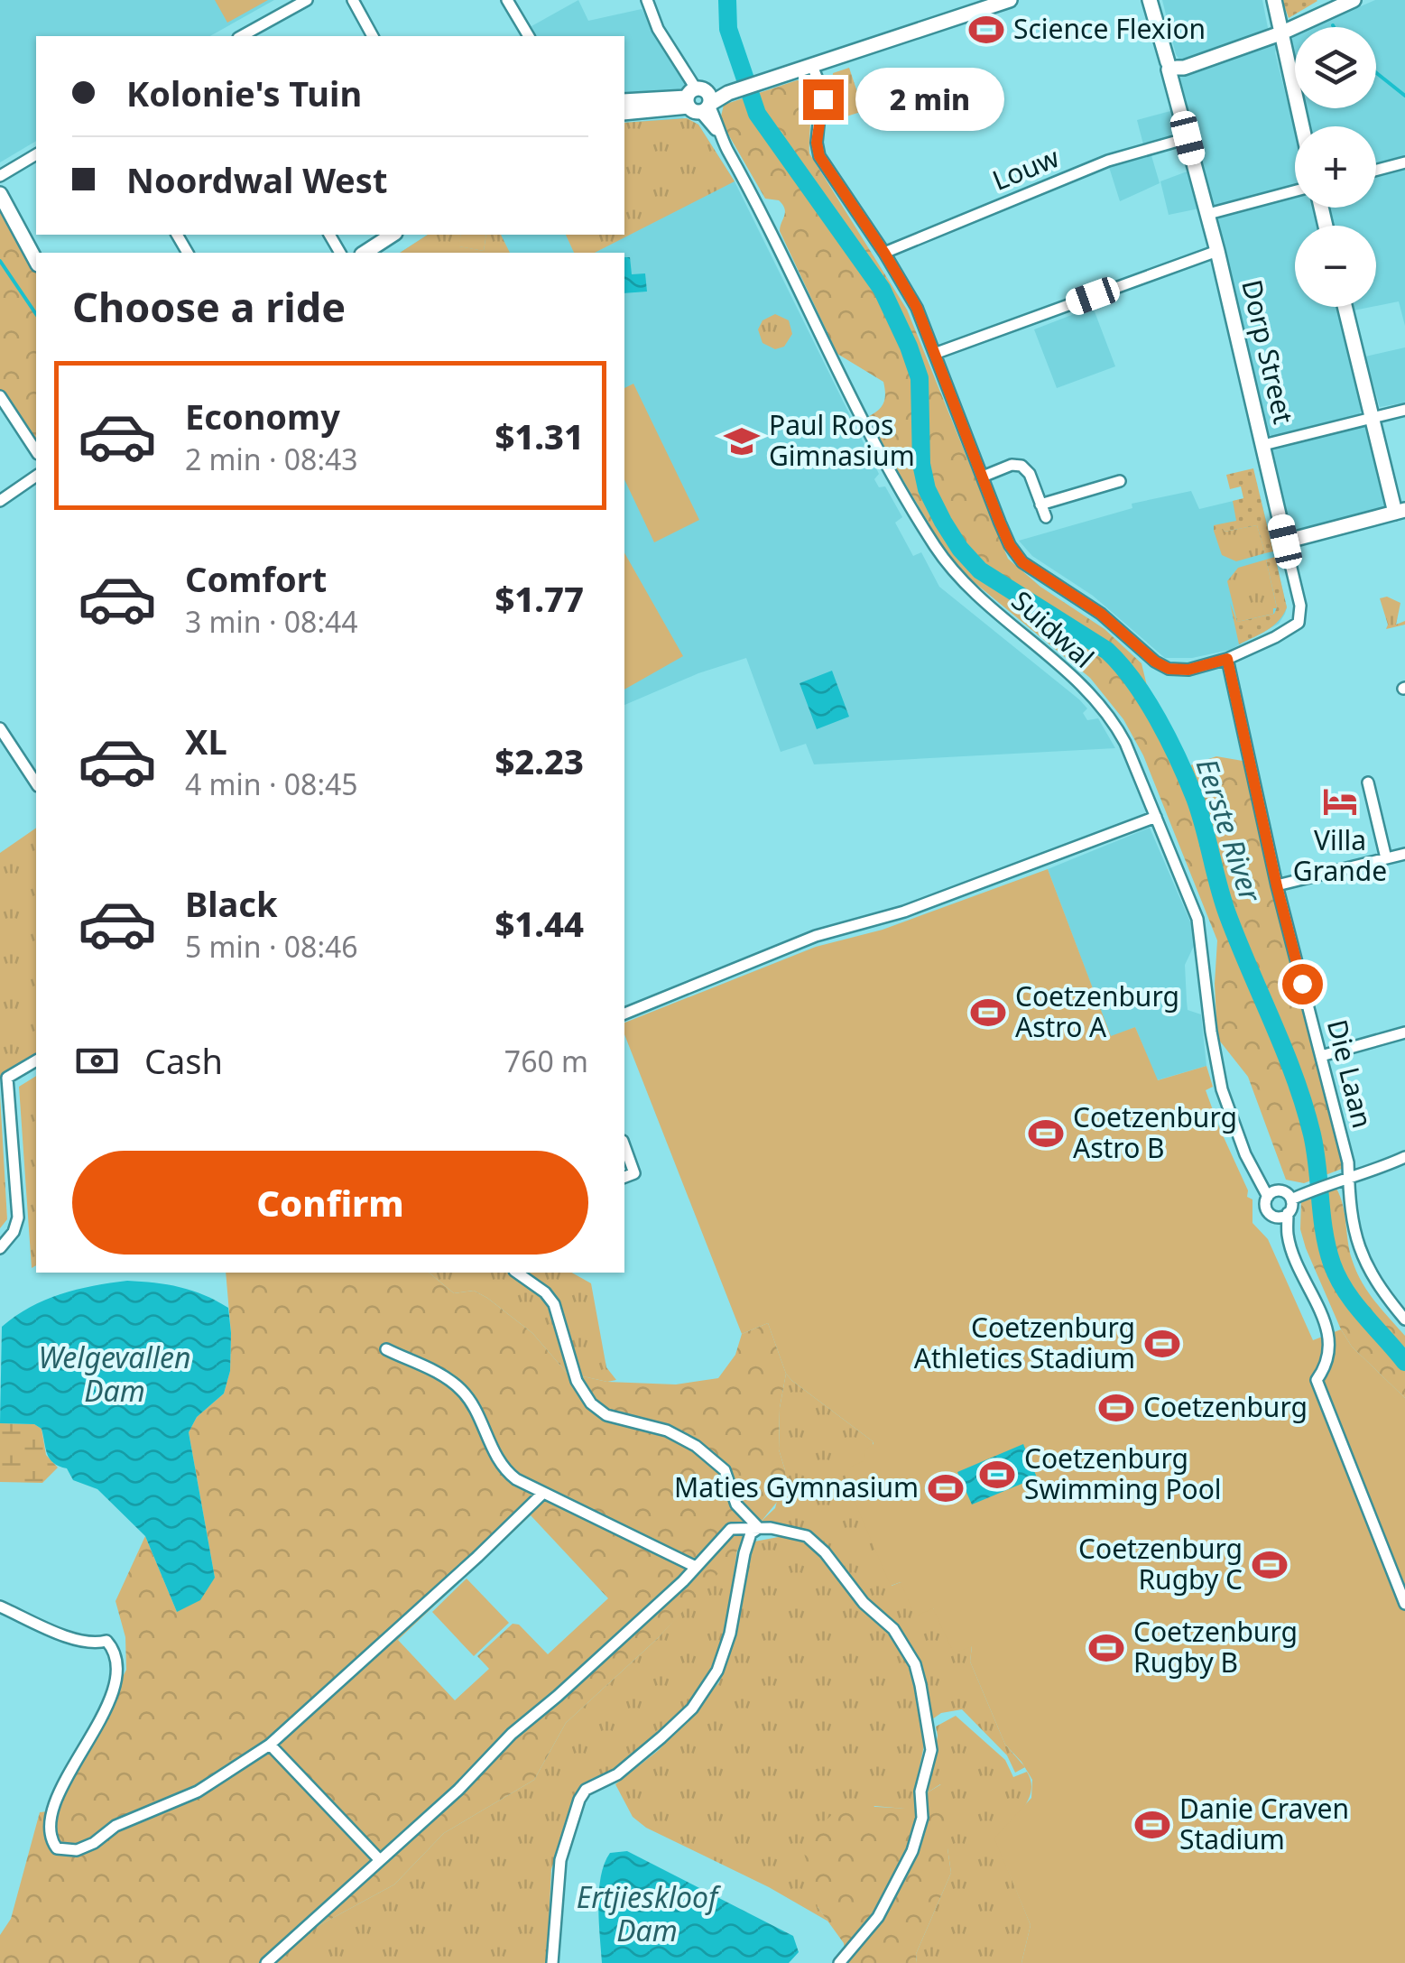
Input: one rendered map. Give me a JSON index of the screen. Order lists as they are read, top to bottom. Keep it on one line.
{"streets":{"street":["Louw","Dorp Street","Suidwal","Die Laan"]},"crossings":[["Louw","Dorp Street"],["Dorp Street","Die Laan"]],"water":["Eerste River","Welgevallen Dam","Ertjieskloof Dam"],"places":{"sports":["Science Flexion","Coetzenburg Astro A","Coetzenburg Astro B","Coetzenburg Athletics Stadium","Coetzenburg","Coetzenburg Swimming Pool","Maties Gymnasium","Coetzenburg Rugby C","Coetzenburg Rugby B","Danie Craven Stadium"],"school or university":["Paul Roos Gimnasium"],"hotel":["Villa Grande"]},"page":{"map_buttons":["+","−"],"banner":["Kolonie's Tuin","Noordwal West"],"bubble":"2 min","heading":"Choose a ride","list":[{"name":"Economy","note":"2 min · 08:43","value":"$1.31"},{"name":"Comfort","note":"3 min · 08:44","value":"$1.77"},{"name":"XL","note":"4 min · 08:45","value":"$2.23"},{"name":"Black","note":"5 min · 08:46","value":"$1.44"}],"pay":["Cash","760 m"],"buttons":"Confirm"}}
